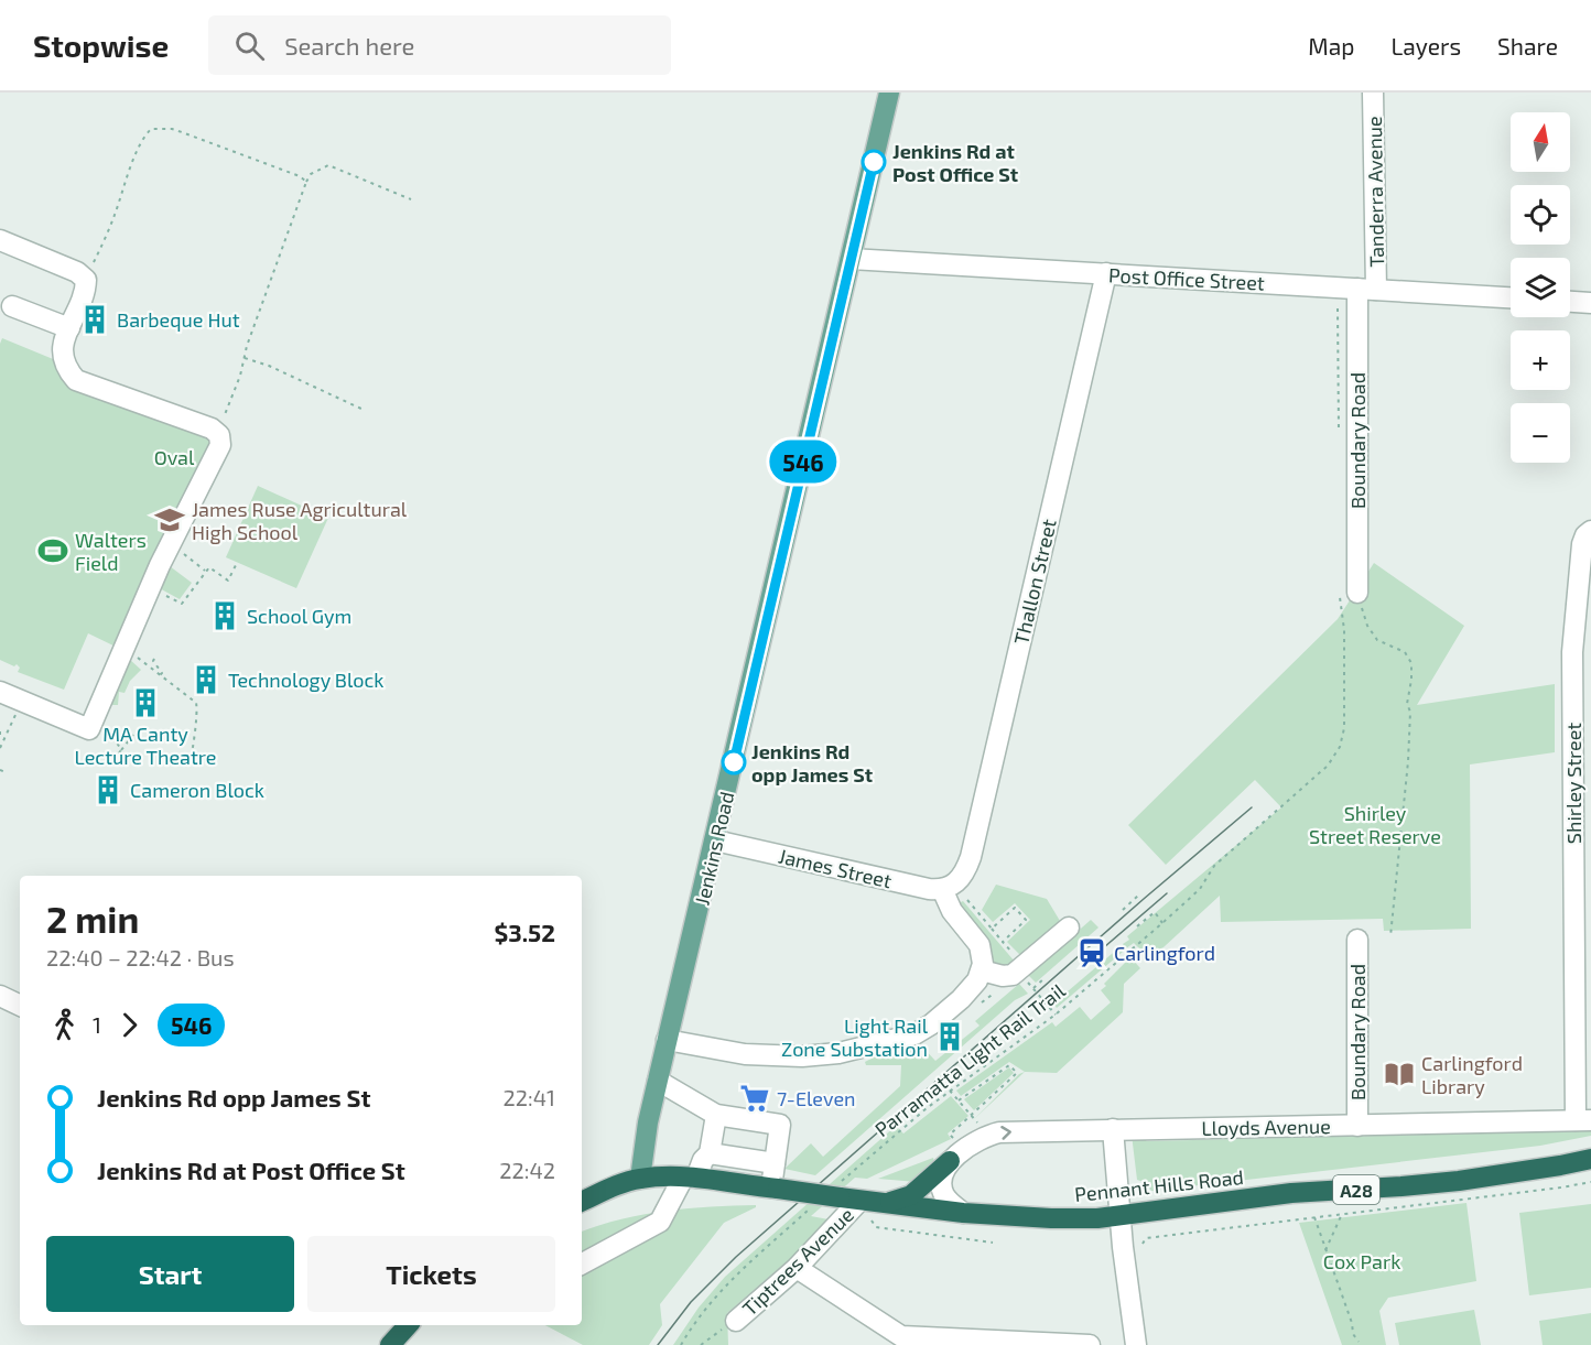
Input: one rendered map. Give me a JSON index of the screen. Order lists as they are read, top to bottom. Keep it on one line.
{"streets":{"highway":["Pennant Hills Road","A28"],"main road":["Jenkins Road"],"street":["Tanderra Avenue","Post Office Street","Boundary Road","Thallon Street","Shirley Street","James Street","Lloyds Avenue","Tiptrees Avenue"],"path":["Parramatta Light Rail Trail"]},"crossings":[["Tanderra Avenue","Post Office Street"],["Tanderra Avenue","Boundary Road"],["Post Office Street","Boundary Road"],["Post Office Street","Thallon Street"],["Post Office Street","Jenkins Road"],["Boundary Road","Parramatta Light Rail Trail"],["Boundary Road","Lloyds Avenue"],["Thallon Street","James Street"],["Shirley Street","Lloyds Avenue"],["Jenkins Road","James Street"],["Jenkins Road","Pennant Hills Road"],["Parramatta Light Rail Trail","Pennant Hills Road"],["Pennant Hills Road","Tiptrees Avenue"]],"parks":["Oval","Shirley Street Reserve","Cox Park"],"places":{"other":["Jenkins Rd at Post Office St","Jenkins Rd opp James St"],"building":["Barbeque Hut","School Gym","Technology Block","MA Canty Lecture Theatre","Cameron Block","Light Rail Zone Substation"],"school or university":["James Ruse Agricultural High School"],"sports":["Walters Field"],"station":["Carlingford"],"library":["Carlingford Library"],"supermarket":["7-Eleven"]},"lines":["bus line 546"],"north":"top","page":{"header":"Stopwise","search":"Search here","nav":["Map","Layers","Share"],"on_map":"546","map_buttons":["+","−"],"heading":["2 min","22:40 – 22:42 · Bus","$3.52"],"legs":["1","546"],"list":[{"name":"Jenkins Rd opp James St","value":"22:41"},{"name":"Jenkins Rd at Post Office St","value":"22:42"}],"buttons":["Start","Tickets"]}}
